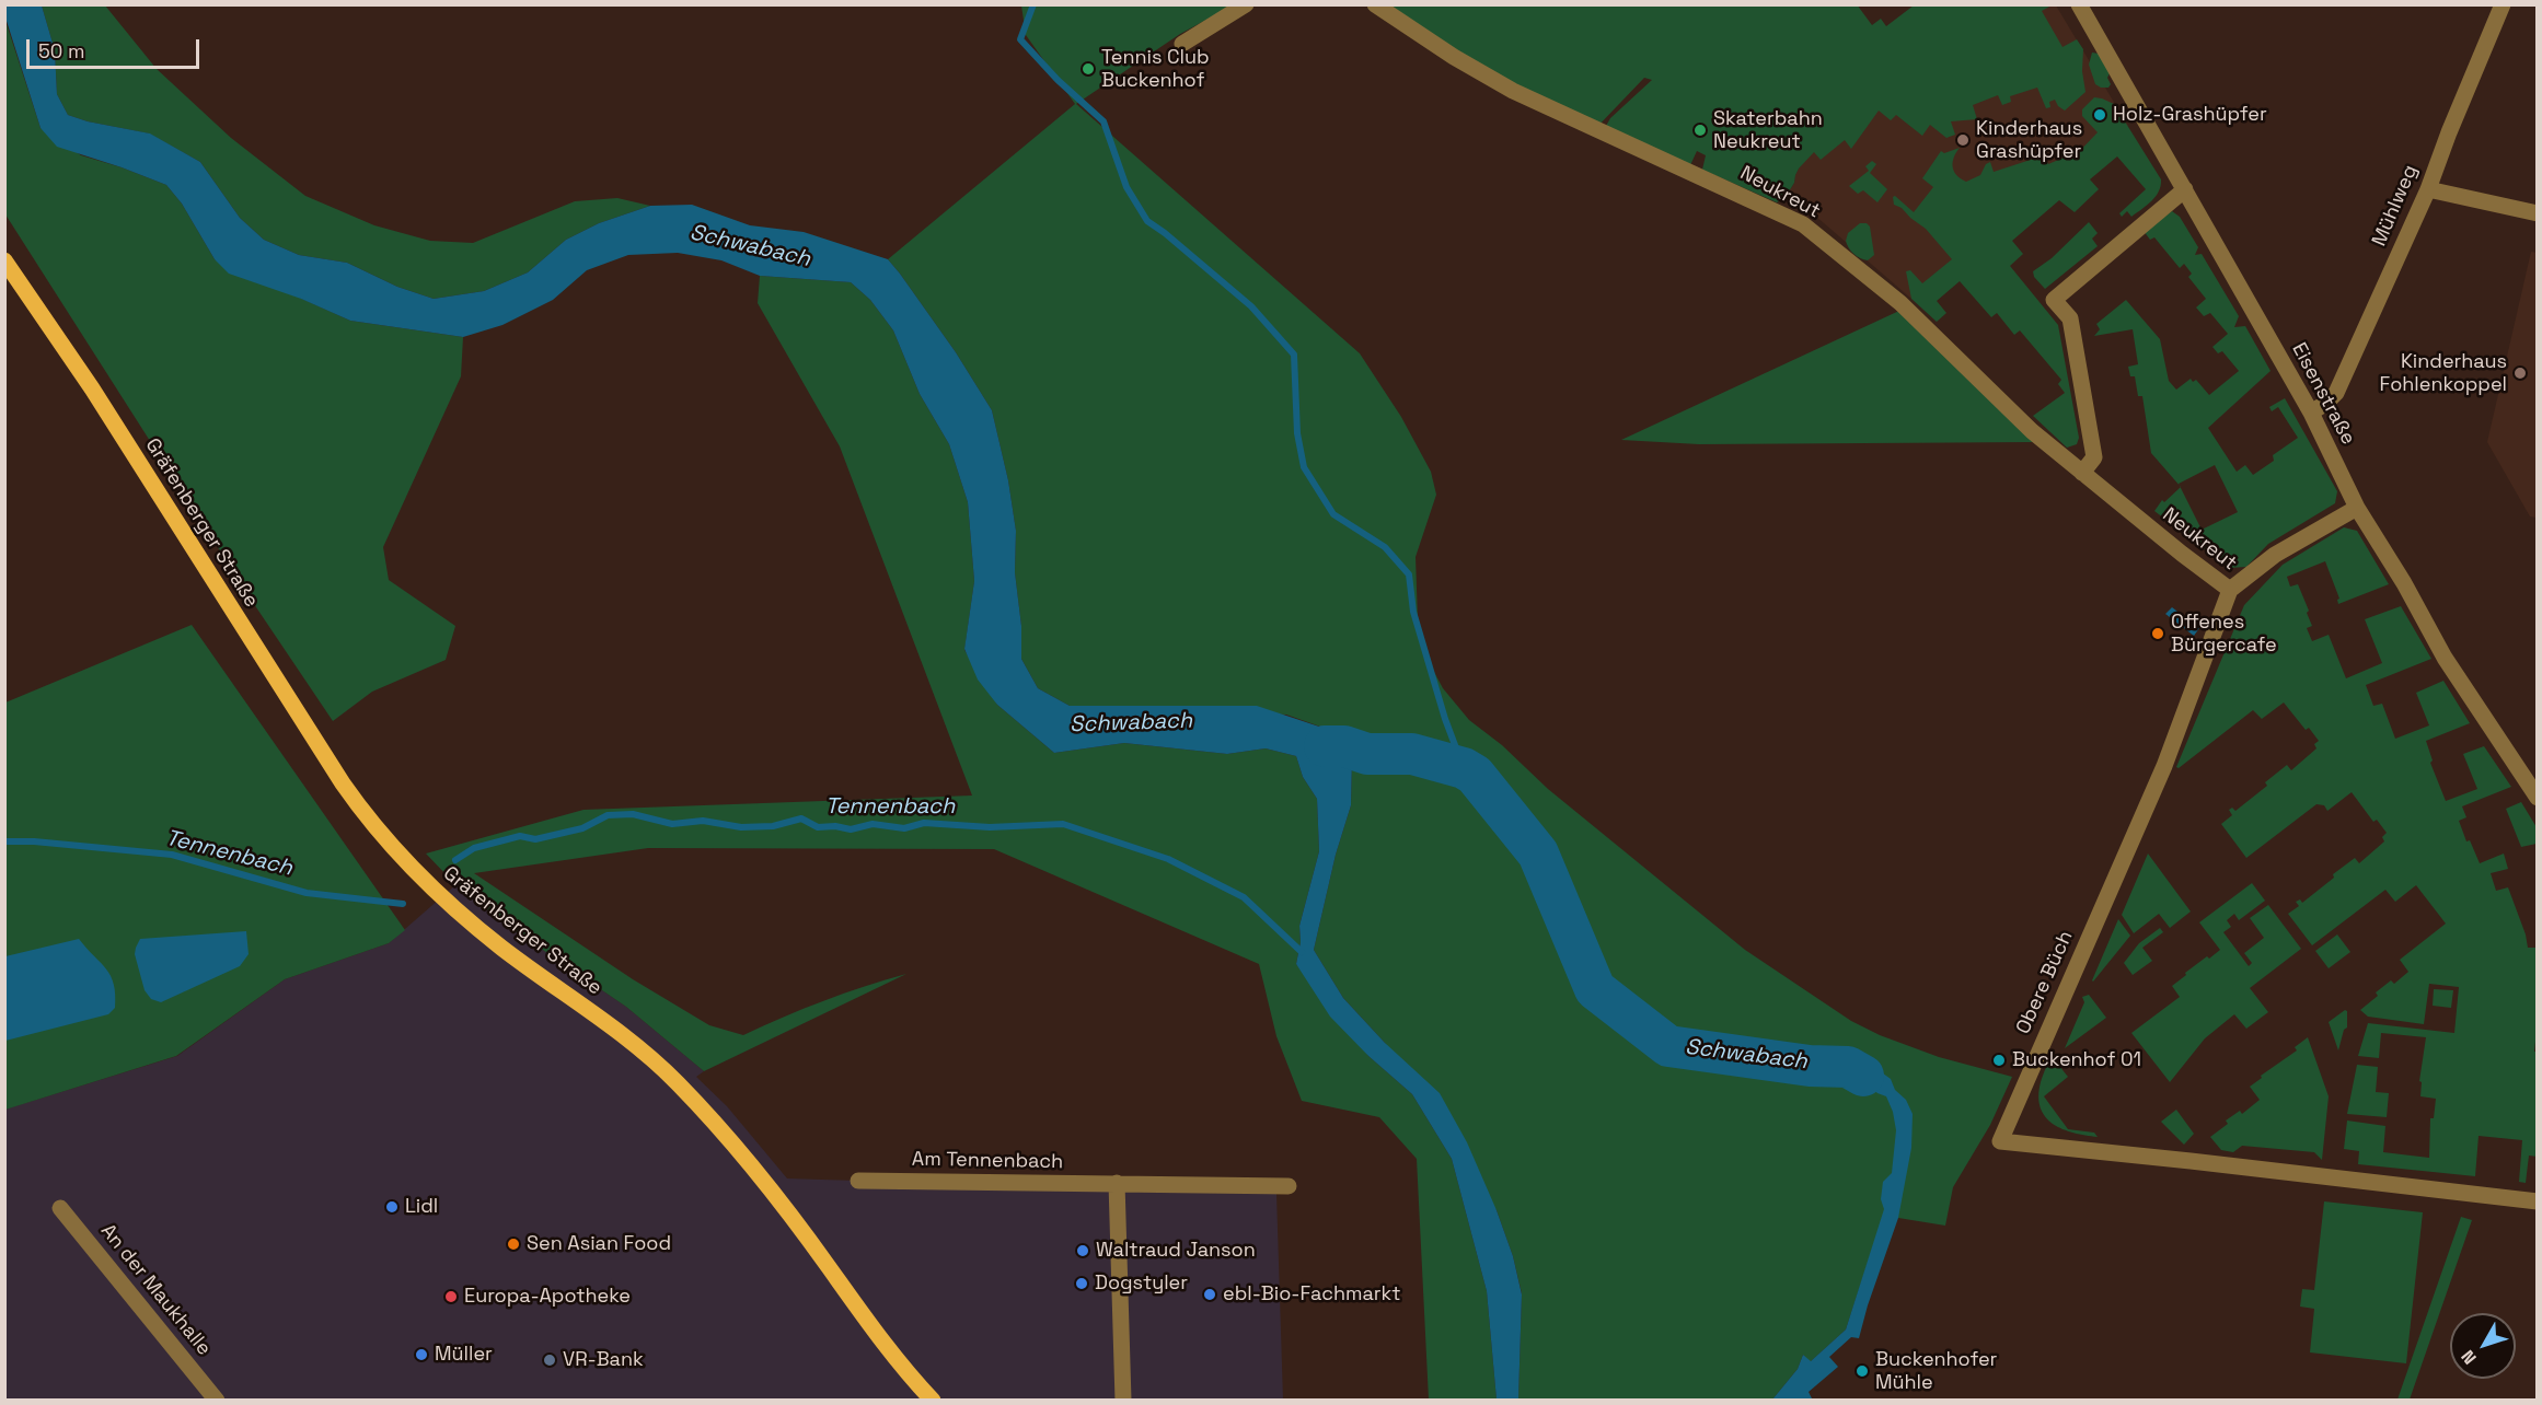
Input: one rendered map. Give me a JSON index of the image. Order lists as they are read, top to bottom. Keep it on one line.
{"streets":{"main road":["Gräfenberger Straße"],"street":["Neukreut","Mühlweg","Eisenstraße","Obere Büch","Am Tennenbach","An der Maukhalle"]},"crossings":[["Neukreut","Obere Büch"],["Mühlweg","Eisenstraße"]],"water":["Schwabach","Tennenbach"],"places":["Tennis Club Buckenhof","Holz-Grashüpfer","Skaterbahn Neukreut","Kinderhaus Grashüpfer","Kinderhaus Fohlenkoppel","Offenes Bürgercafe","Buckenhof 01","Lidl","Sen Asian Food","Waltraud Janson","Dogstyler","ebl-Bio-Fachmarkt","Europa-Apotheke","Müller","VR-Bank","Buckenhofer Mühle"],"scale_bar":"50 m","north":"bottom left"}
